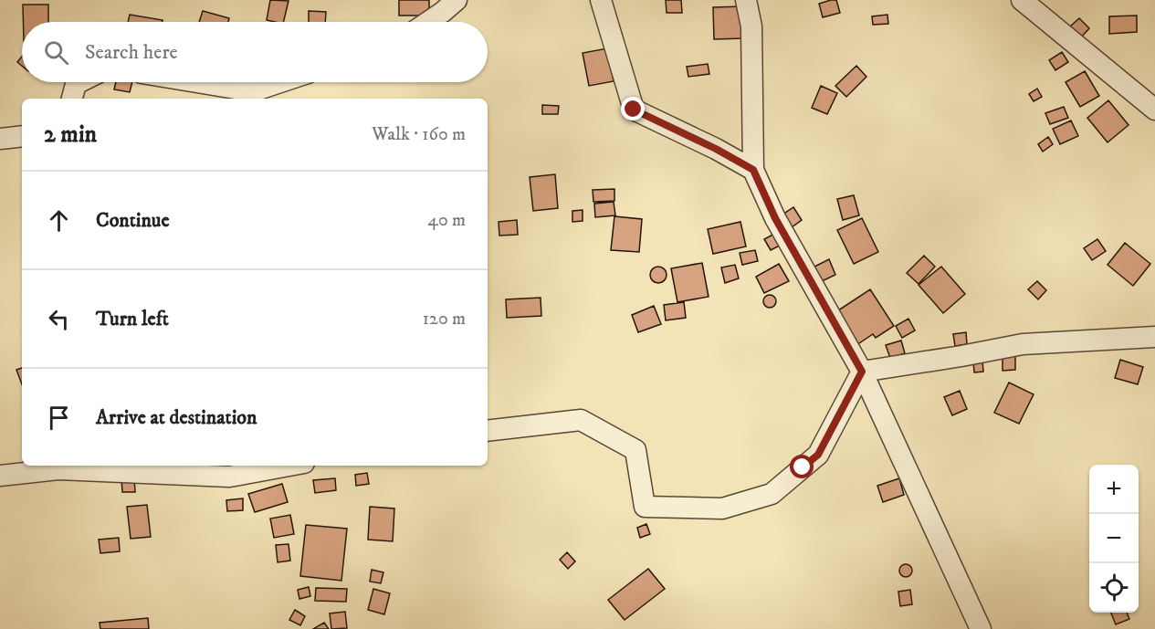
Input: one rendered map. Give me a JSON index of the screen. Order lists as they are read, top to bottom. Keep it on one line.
{"page":{"search":"Search here","heading":["2 min","Walk · 160 m"],"list":[["Continue","40 m"],["Turn left","120 m"],"Arrive at destination"],"map_buttons":["+","−"]}}
